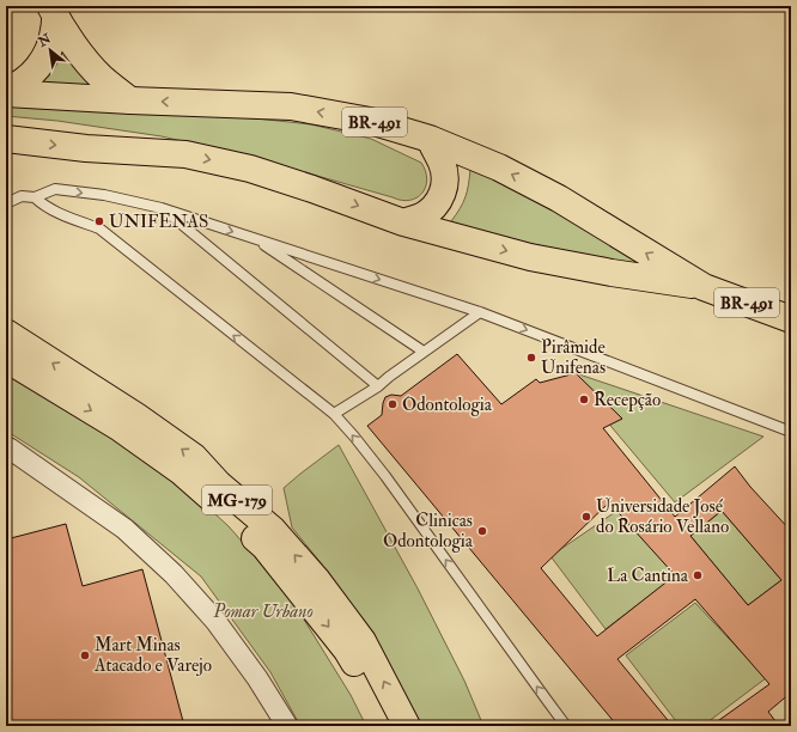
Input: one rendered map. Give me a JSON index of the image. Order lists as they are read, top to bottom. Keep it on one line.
{"streets":{"main road":["BR-491","MG-179"]},"parks":["Pomar Urbano"],"places":["UNIFENAS","Pirâmide Unifenas","Recepção","Odontologia","Universidade José do Rosário Vellano","Clinicas Odontologia","La Cantina","Mart Minas Atacado e Varejo"],"north":"top left"}
